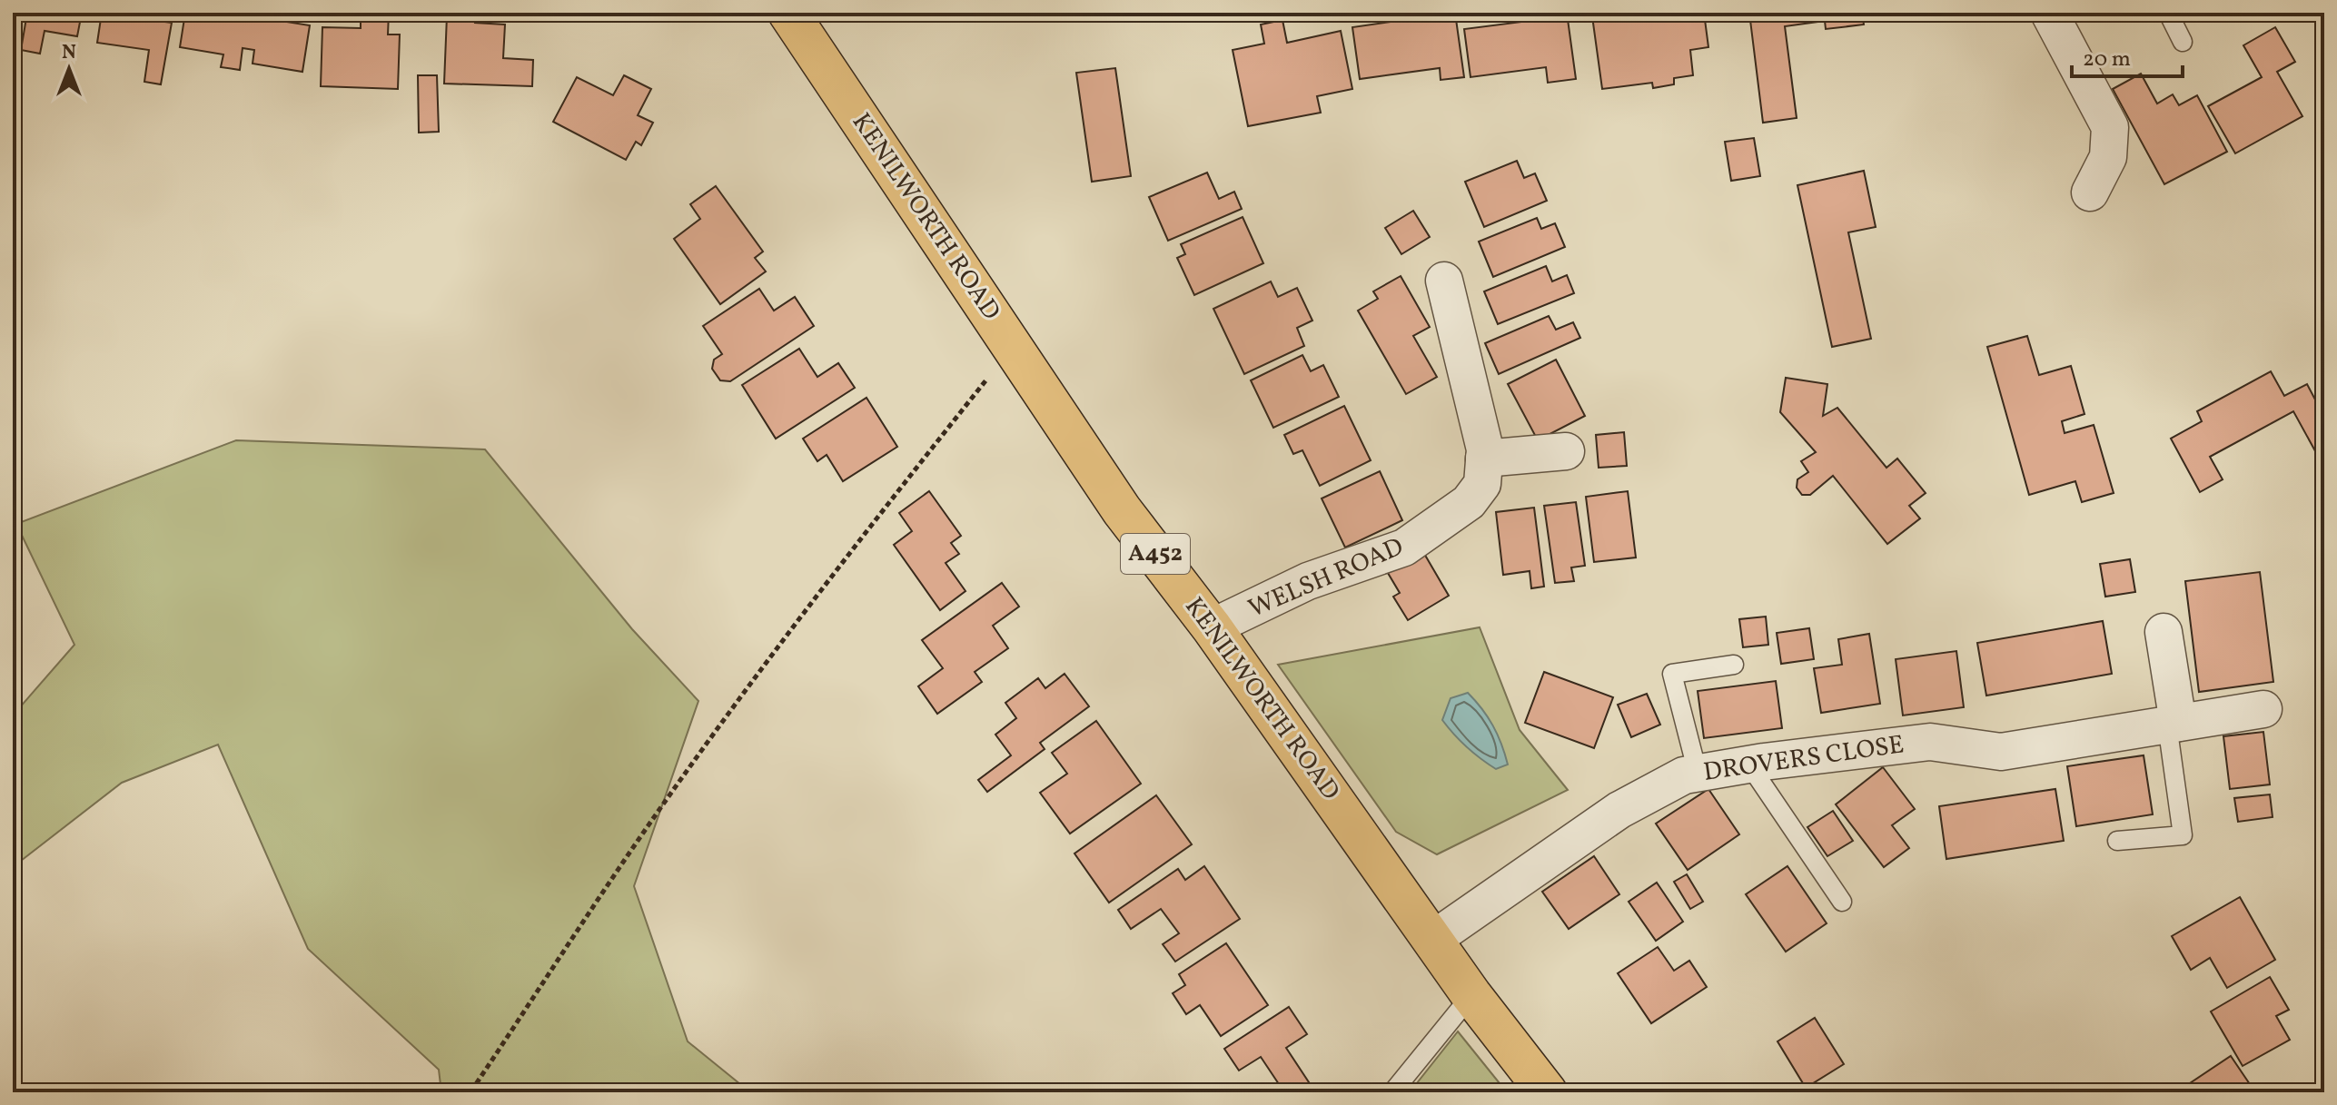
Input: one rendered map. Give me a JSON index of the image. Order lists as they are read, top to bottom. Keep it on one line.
{"streets":{"highway":["KENILWORTH ROAD","A452"],"street":["WELSH ROAD","DROVERS CLOSE"]},"crossings":[["KENILWORTH ROAD","WELSH ROAD"],["KENILWORTH ROAD","DROVERS CLOSE"]],"scale_bar":"20 m","north":"top"}
